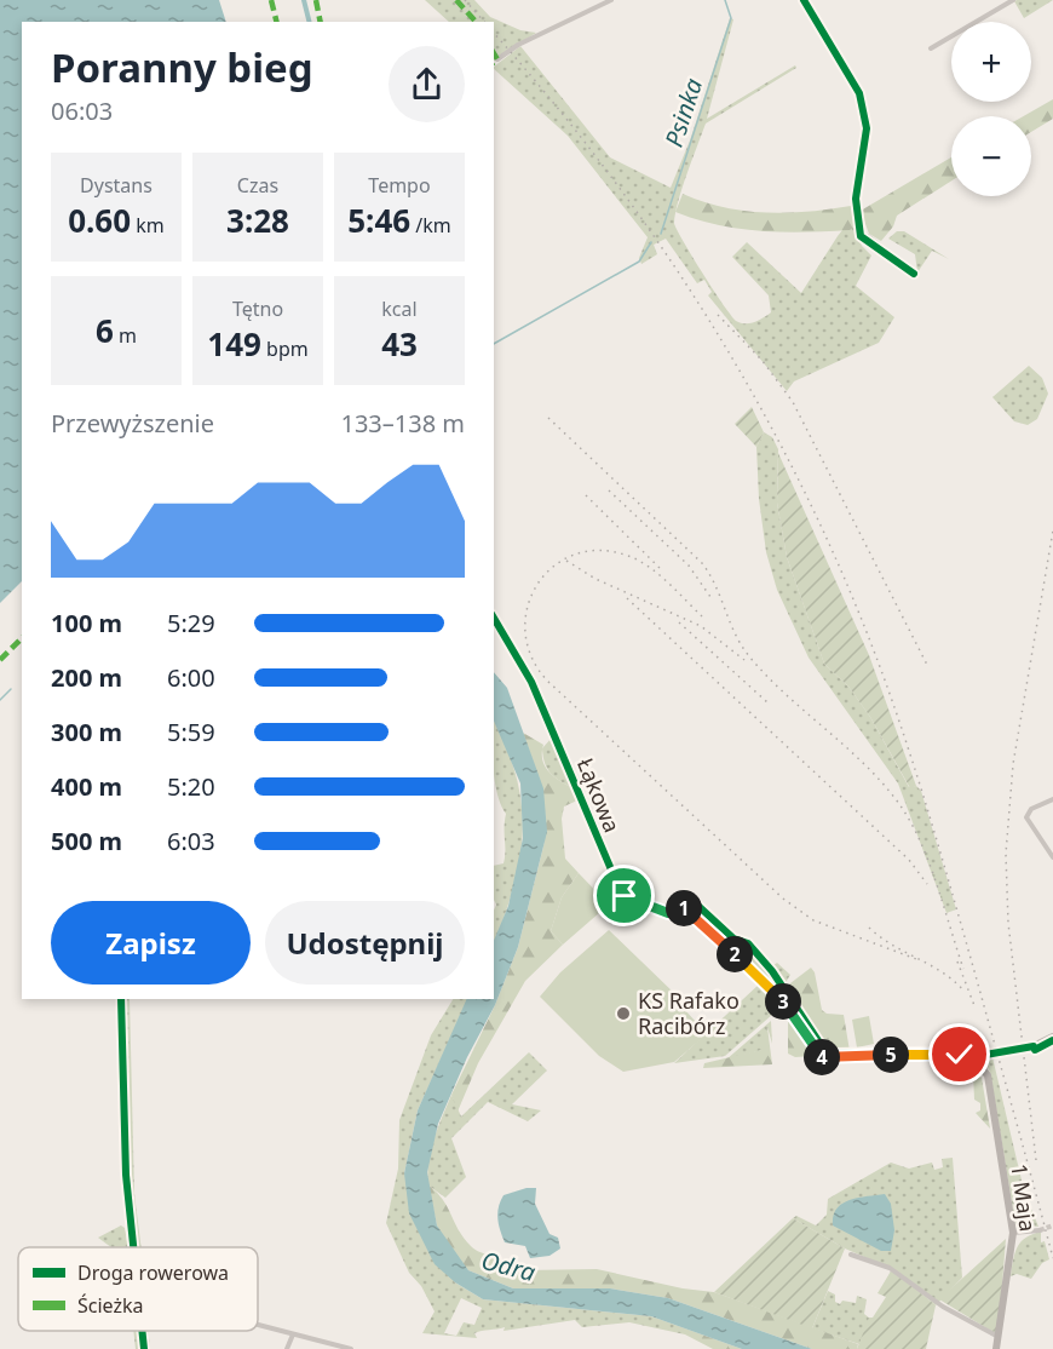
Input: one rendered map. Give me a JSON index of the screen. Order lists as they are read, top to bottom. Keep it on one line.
{"streets":{"street":["Łąkowa","1 Maja"]},"crossings":[["Łąkowa","1 Maja"]],"water":["Psinka","Odra"],"places":["KS Rafako Racibórz"],"legend":["Droga rowerowa","Ścieżka"],"page":{"map_buttons":["+","−"],"heading":["Poranny bieg","06:03"],"stats":[["Dystans","0.60 km"],["Czas","3:28"],["Tempo","5:46 /km"],["6 m"],["Tętno","149 bpm"],["kcal","43"]],"chart":["Przewyższenie","133–138 m"],"list":[{"name":"100 m","note":"5:29"},{"name":"200 m","note":"6:00"},{"name":"300 m","note":"5:59"},{"name":"400 m","note":"5:20"},{"name":"500 m","note":"6:03"}],"buttons":["Zapisz","Udostępnij"],"pins":["1","2","3","5","4"]}}
